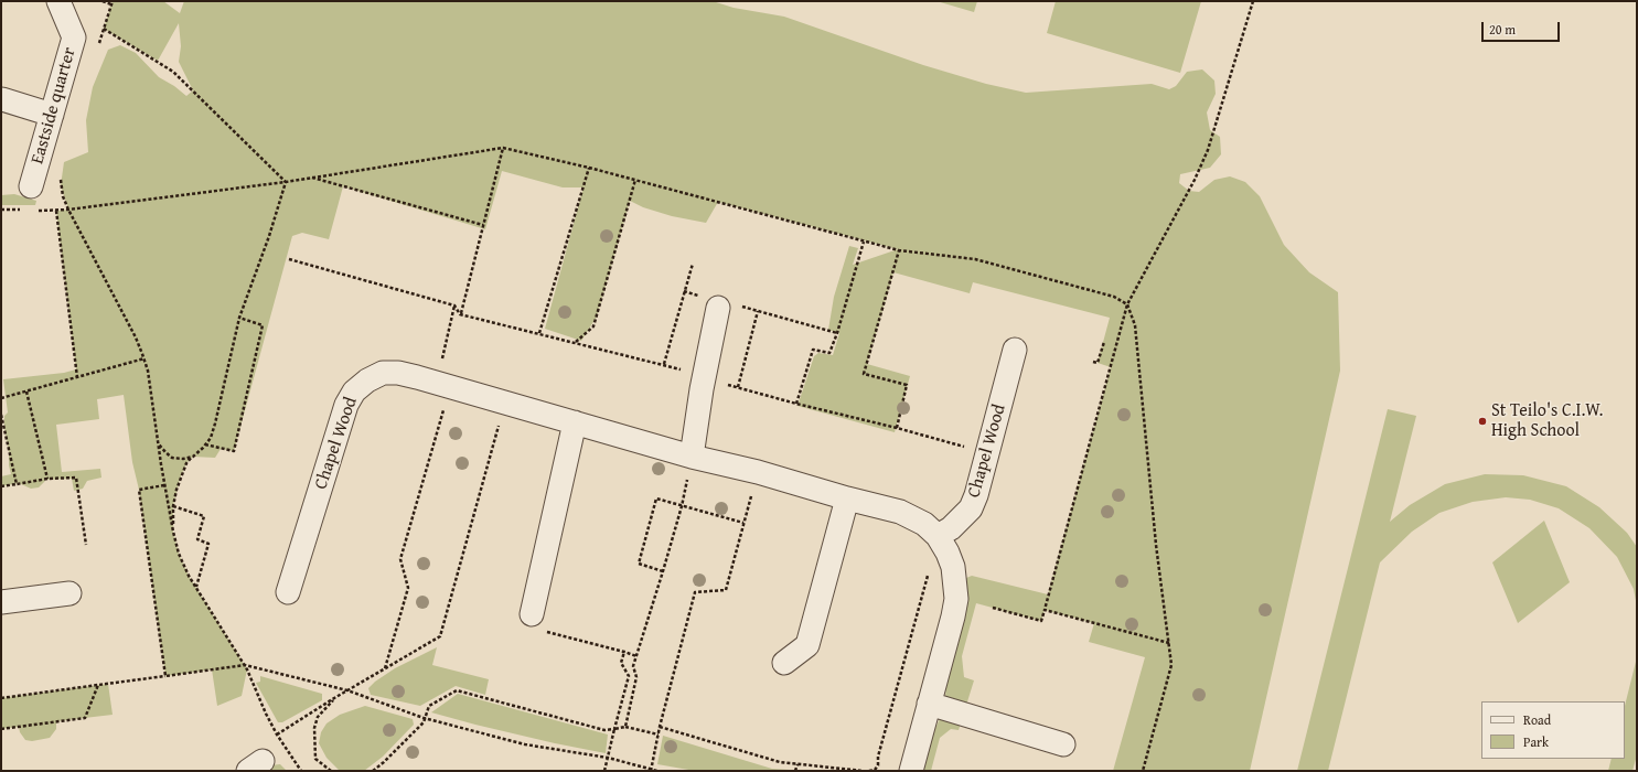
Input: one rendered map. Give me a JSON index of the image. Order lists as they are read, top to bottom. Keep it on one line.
{"streets":{"street":["Eastside quarter","Chapel Wood"]},"places":["St Teilo's C.I.W. High School"],"legend":["Road","Park"],"scale_bar":"20 m"}
